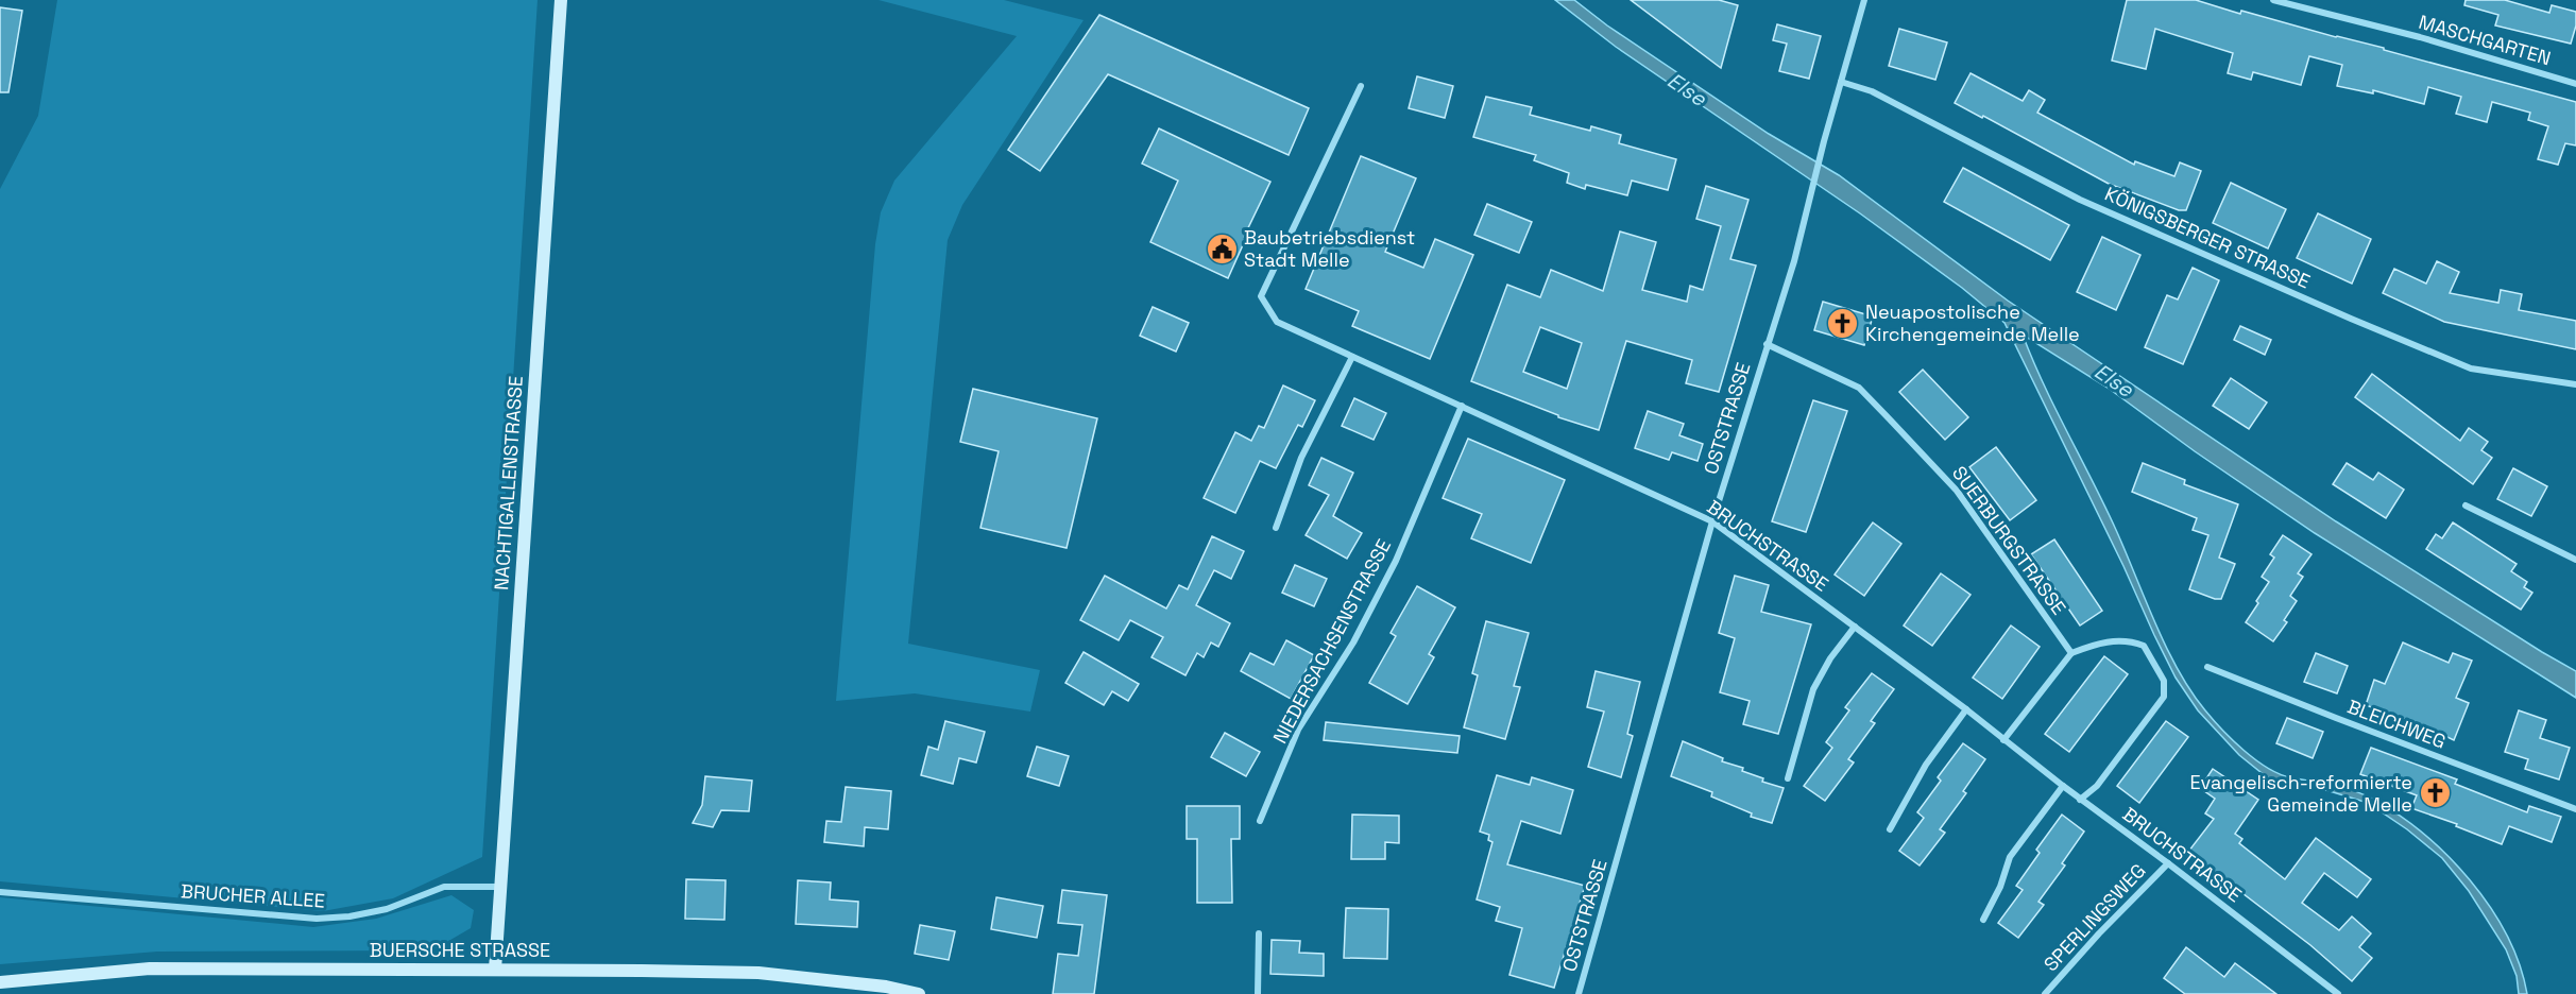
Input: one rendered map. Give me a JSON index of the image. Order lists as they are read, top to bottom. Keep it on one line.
{"streets":{"main road":["NACHTIGALLENSTRASSE","BUERSCHE STRASSE"],"street":["MASCHGARTEN","KÖNIGSBERGER STRASSE","OSTSTRASSE","SUERBURGSTRASSE","BRUCHSTRASSE","NIEDERSACHSENSTRASSE","BLEICHWEG","BRUCHER ALLEE","SPERLINGSWEG"]},"crossings":[["KÖNIGSBERGER STRASSE","OSTSTRASSE"],["OSTSTRASSE","SUERBURGSTRASSE"],["OSTSTRASSE","BRUCHSTRASSE"],["NACHTIGALLENSTRASSE","BRUCHER ALLEE"],["NACHTIGALLENSTRASSE","BUERSCHE STRASSE"],["BRUCHSTRASSE","NIEDERSACHSENSTRASSE"],["BRUCHSTRASSE","SPERLINGSWEG"]],"water":["Else"],"places":{"public building":["Baubetriebsdienst Stadt Melle"],"church":["Neuapostolische Kirchengemeinde Melle","Evangelisch-reformierte Gemeinde Melle"]}}
